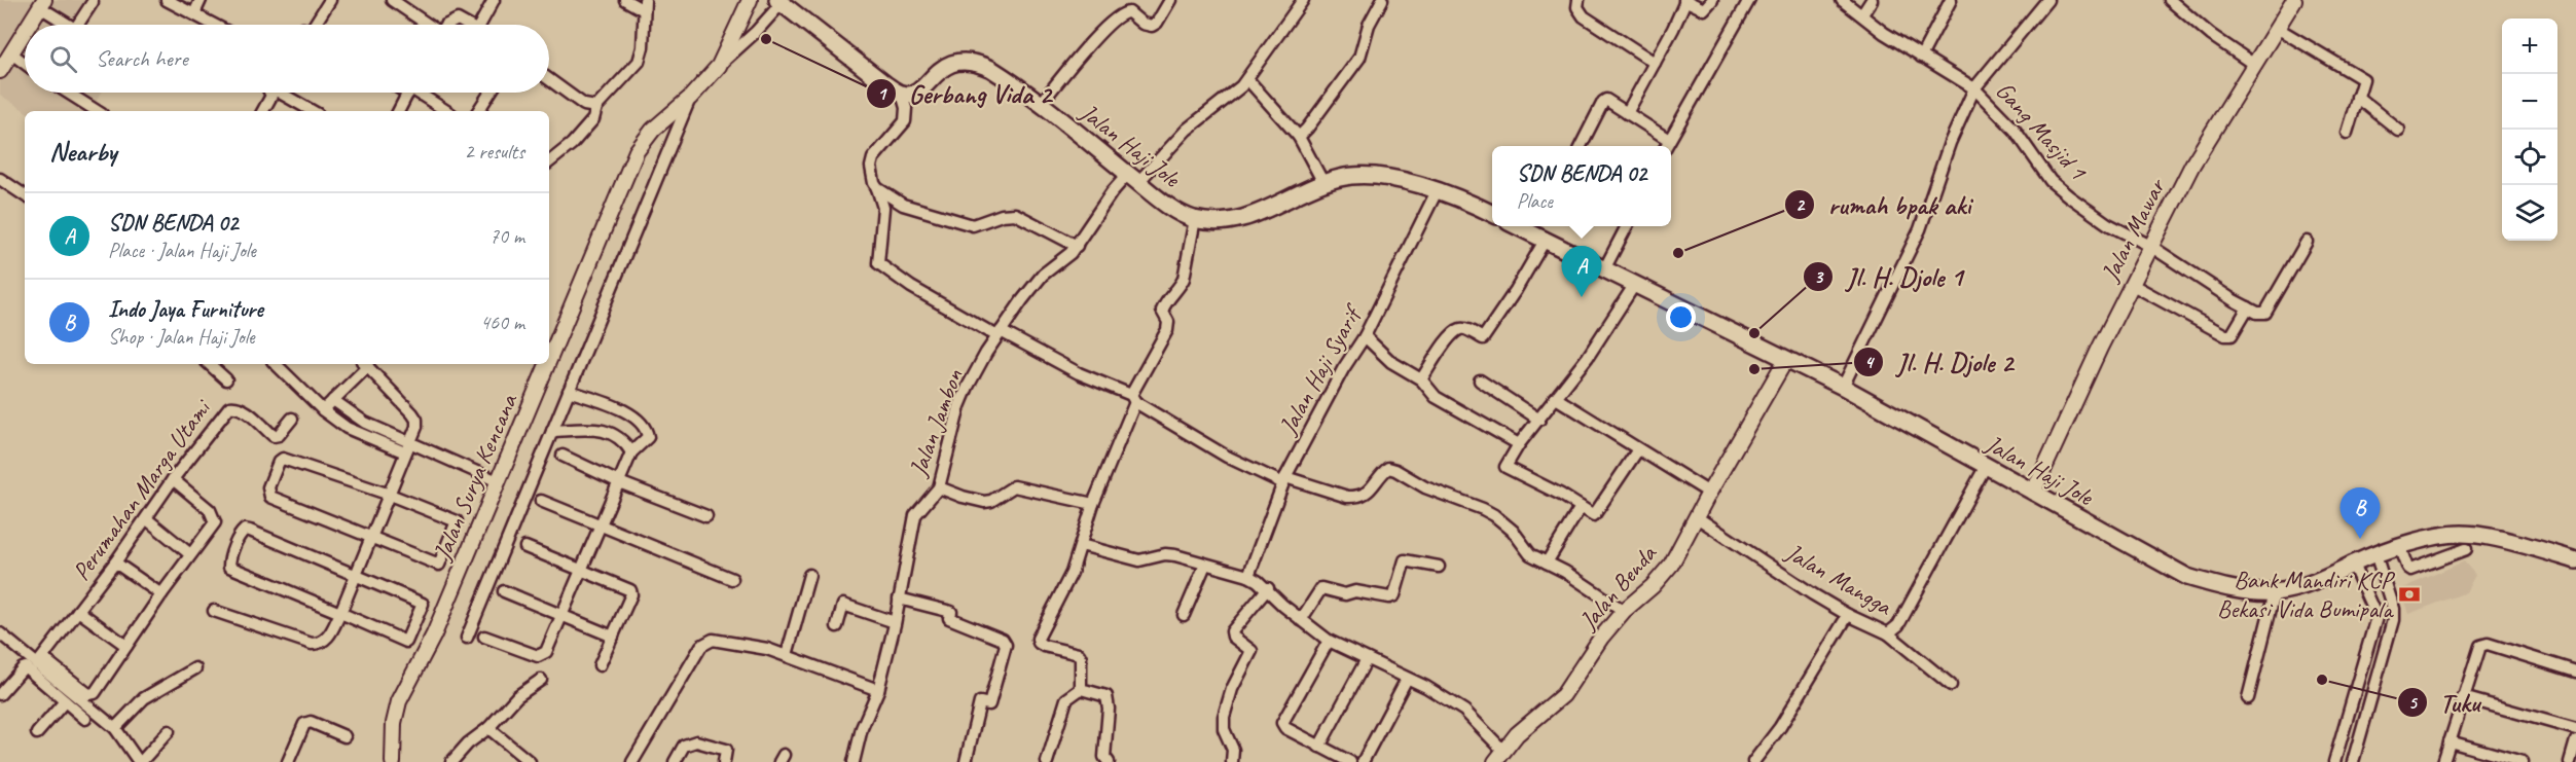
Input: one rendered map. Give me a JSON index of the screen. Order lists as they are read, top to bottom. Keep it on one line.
{"streets":{"main road":["Jalan Haji Jole"],"street":["Gang Masjid 1","Jalan Mawar","Jalan Haji Syarif","Jalan Jambon","Jalan Surya Kencana","Perumahan Marga Utami","Jalan Mangga","Jalan Benda"]},"crossings":[["Gang Masjid 1","Jalan Mawar"],["Jalan Haji Jole","Jalan Mawar"],["Jalan Haji Jole","Jalan Haji Syarif"],["Jalan Haji Jole","Jalan Jambon"],["Jalan Haji Jole","Jalan Mangga"],["Jalan Haji Jole","Jalan Benda"],["Jalan Mangga","Jalan Benda"]],"places":{"other":["Gerbang Vida 2","rumah bpak aki","Jl. H. Djole 1","Jl. H. Djole 2","Tuku"],"bank":["Bank Mandiri KCP Bekasi Vida Bumipala"]},"page":{"map_buttons":["+","−"],"search":"Search here","heading":["Nearby","2 results"],"popup":["SDN BENDA 02","Place"],"list":[{"mark":"A","name":"SDN BENDA 02","note":"Place · Jalan Haji Jole","value":"70 m"},{"mark":"B","name":"Indo Jaya Furniture","note":"Shop · Jalan Haji Jole","value":"460 m"}],"pins":["A","B"]}}
